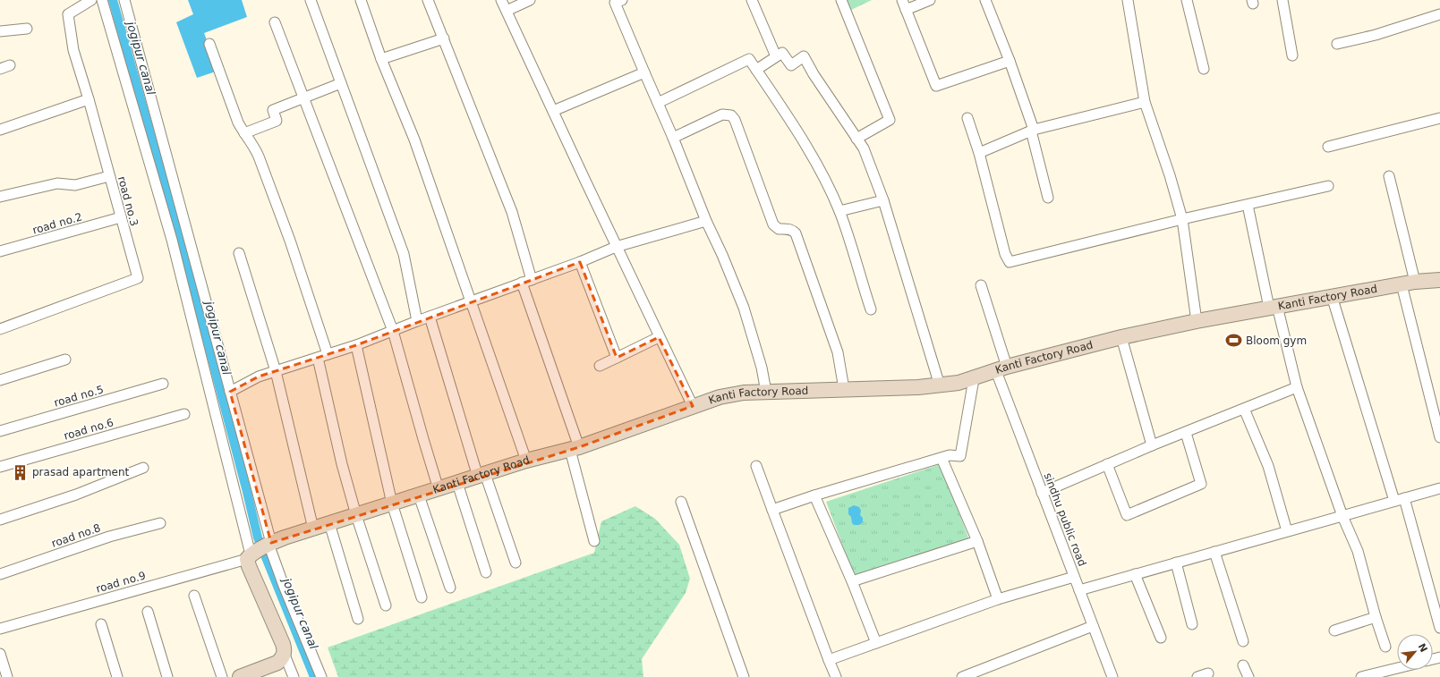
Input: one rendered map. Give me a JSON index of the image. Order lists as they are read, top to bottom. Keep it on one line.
{"streets":{"street":["road no.3","road no.2","Kanti Factory Road","road no.5","road no.6","sindhu public road","road no.8","road no.9"]},"crossings":[["road no.3","road no.2"],["Kanti Factory Road","sindhu public road"],["Kanti Factory Road","road no.9"]],"water":["jogipur canal"],"places":{"sports":["Bloom gym"],"building":["prasad apartment"]},"north":"top right"}
